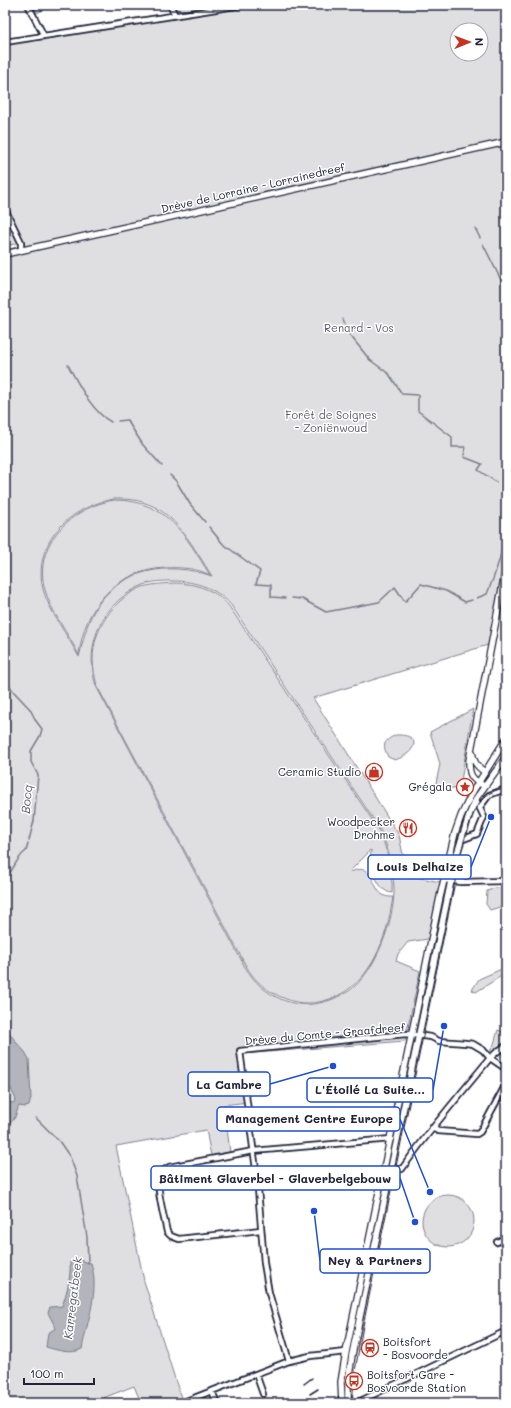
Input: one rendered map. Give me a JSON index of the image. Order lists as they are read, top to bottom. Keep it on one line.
{"streets":{"main road":["Drève de Lorraine - Lorrainedreef"],"street":["Drève du Comte - Graafdreef"]},"water":["Bocq","Karregatbeek"],"parks":["Renard - Vos","Forêt de Soignes - Zoniënwoud"],"places":{"shop":["Ceramic Studio"],"place":["Grégala"],"other":["Louis Delhaize","L'Étoilé La Suite...","La Cambre","Management Centre Europe","Ney & Partners","Bâtiment Glaverbel - Glaverbelgebouw"],"restaurant":["Woodpecker Drohme"],"station":["Boitsfort - Bosvoorde"],"bus stop":["Boitsfort Gare - Bosvoorde Station"]},"scale_bar":"100 m","north":"right"}
